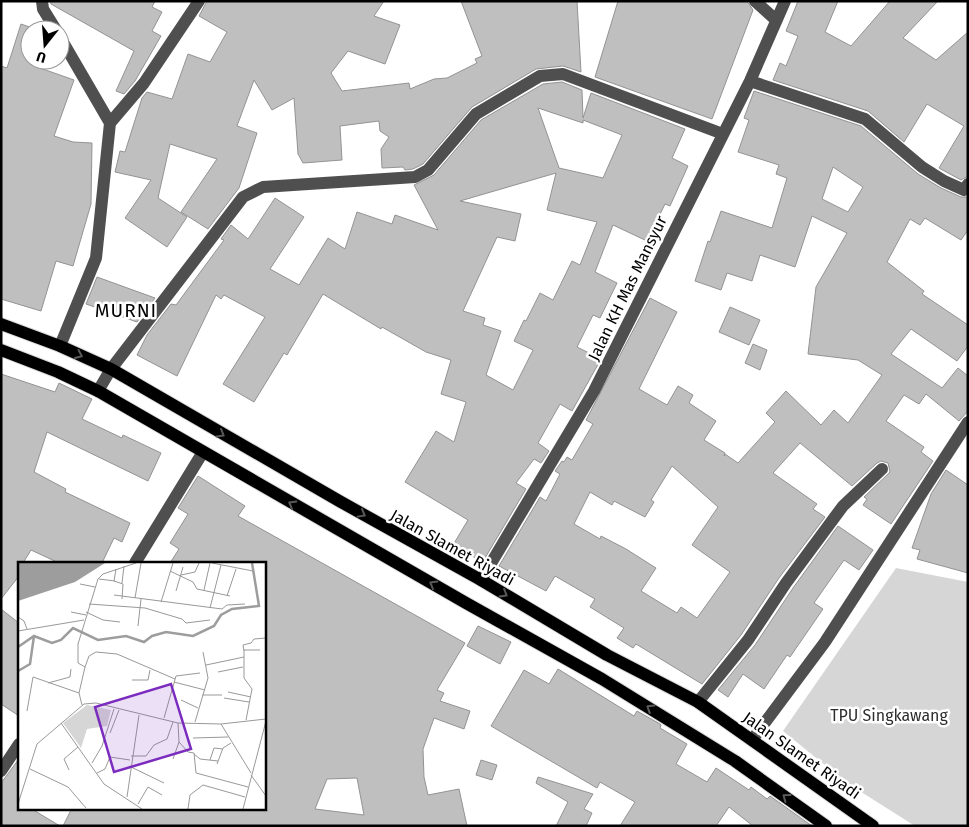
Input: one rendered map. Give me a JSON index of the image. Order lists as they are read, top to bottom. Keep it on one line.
{"streets":{"main road":["Jalan Slamet Riyadi"],"street":["Jalan KH Mas Mansyur"]},"crossings":[["Jalan KH Mas Mansyur","Jalan Slamet Riyadi"]],"districts":["MURNI"],"parks":["TPU Singkawang"],"north":"bottom"}
